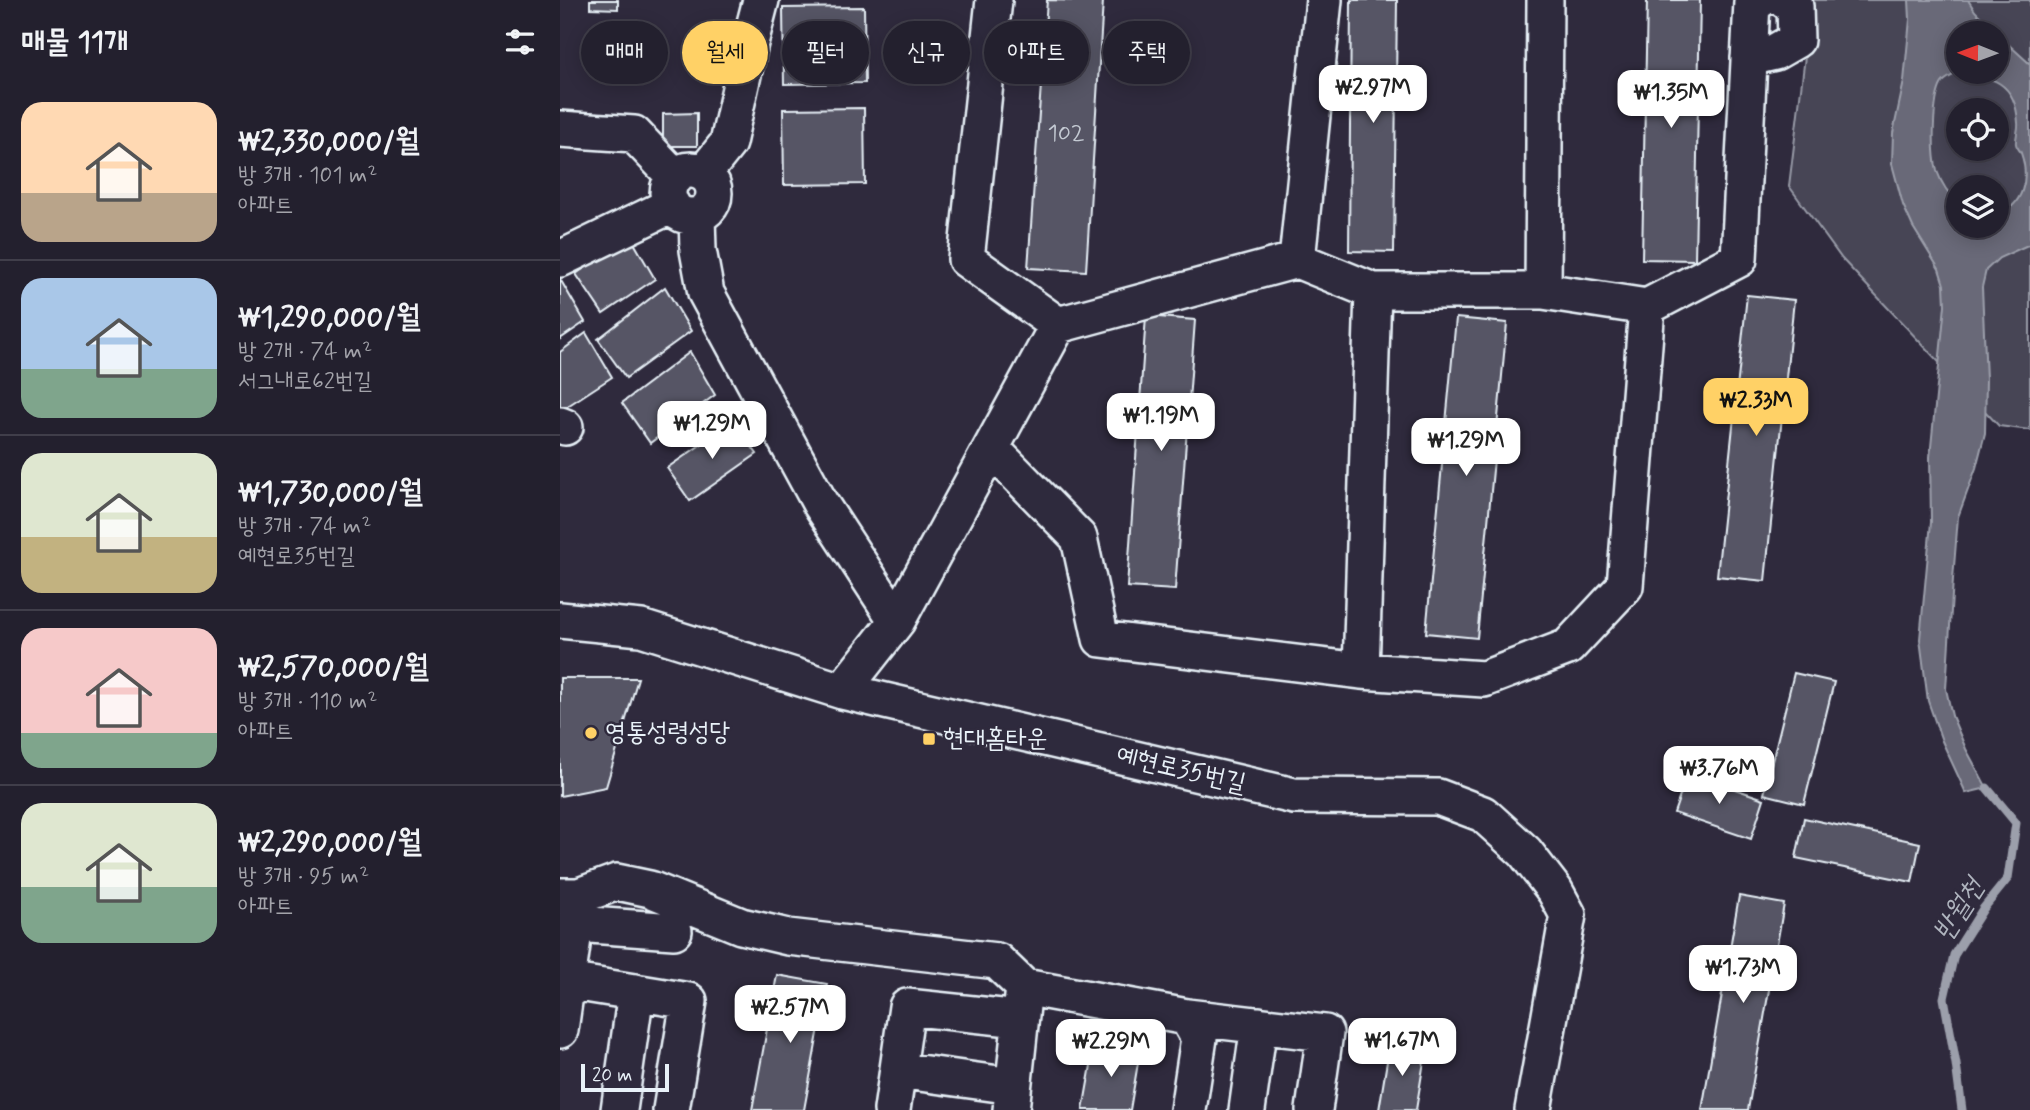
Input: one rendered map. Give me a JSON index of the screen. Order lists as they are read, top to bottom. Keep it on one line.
{"streets":{"street":["예현로35번길"]},"water":["반월천"],"places":{"other":["영통성령성당"],"transit":["현대홈타운"]},"house_numbers":["102"],"scale_bar":"20 m","north":"left","page":{"heading":"매물 11개","chip":["매매","월세","필터","신규","아파트","주택"],"price":["₩2.97M","₩1.35M","₩2.33M","₩1.19M","₩1.29M","₩1.29M","₩3.76M","₩1.73M","₩2.57M","₩1.67M","₩2.29M"],"list":[{"name":"₩2,330,000/월","note":"방 3개 · 101 m² · 아파트"},{"name":"₩1,290,000/월","note":"방 2개 · 74 m² · 서그내로62번길"},{"name":"₩1,730,000/월","note":"방 3개 · 74 m² · 예현로35번길"},{"name":"₩2,570,000/월","note":"방 3개 · 110 m² · 아파트"},{"name":"₩2,290,000/월","note":"방 3개 · 95 m² · 아파트"}],"scale":"20 m"}}
